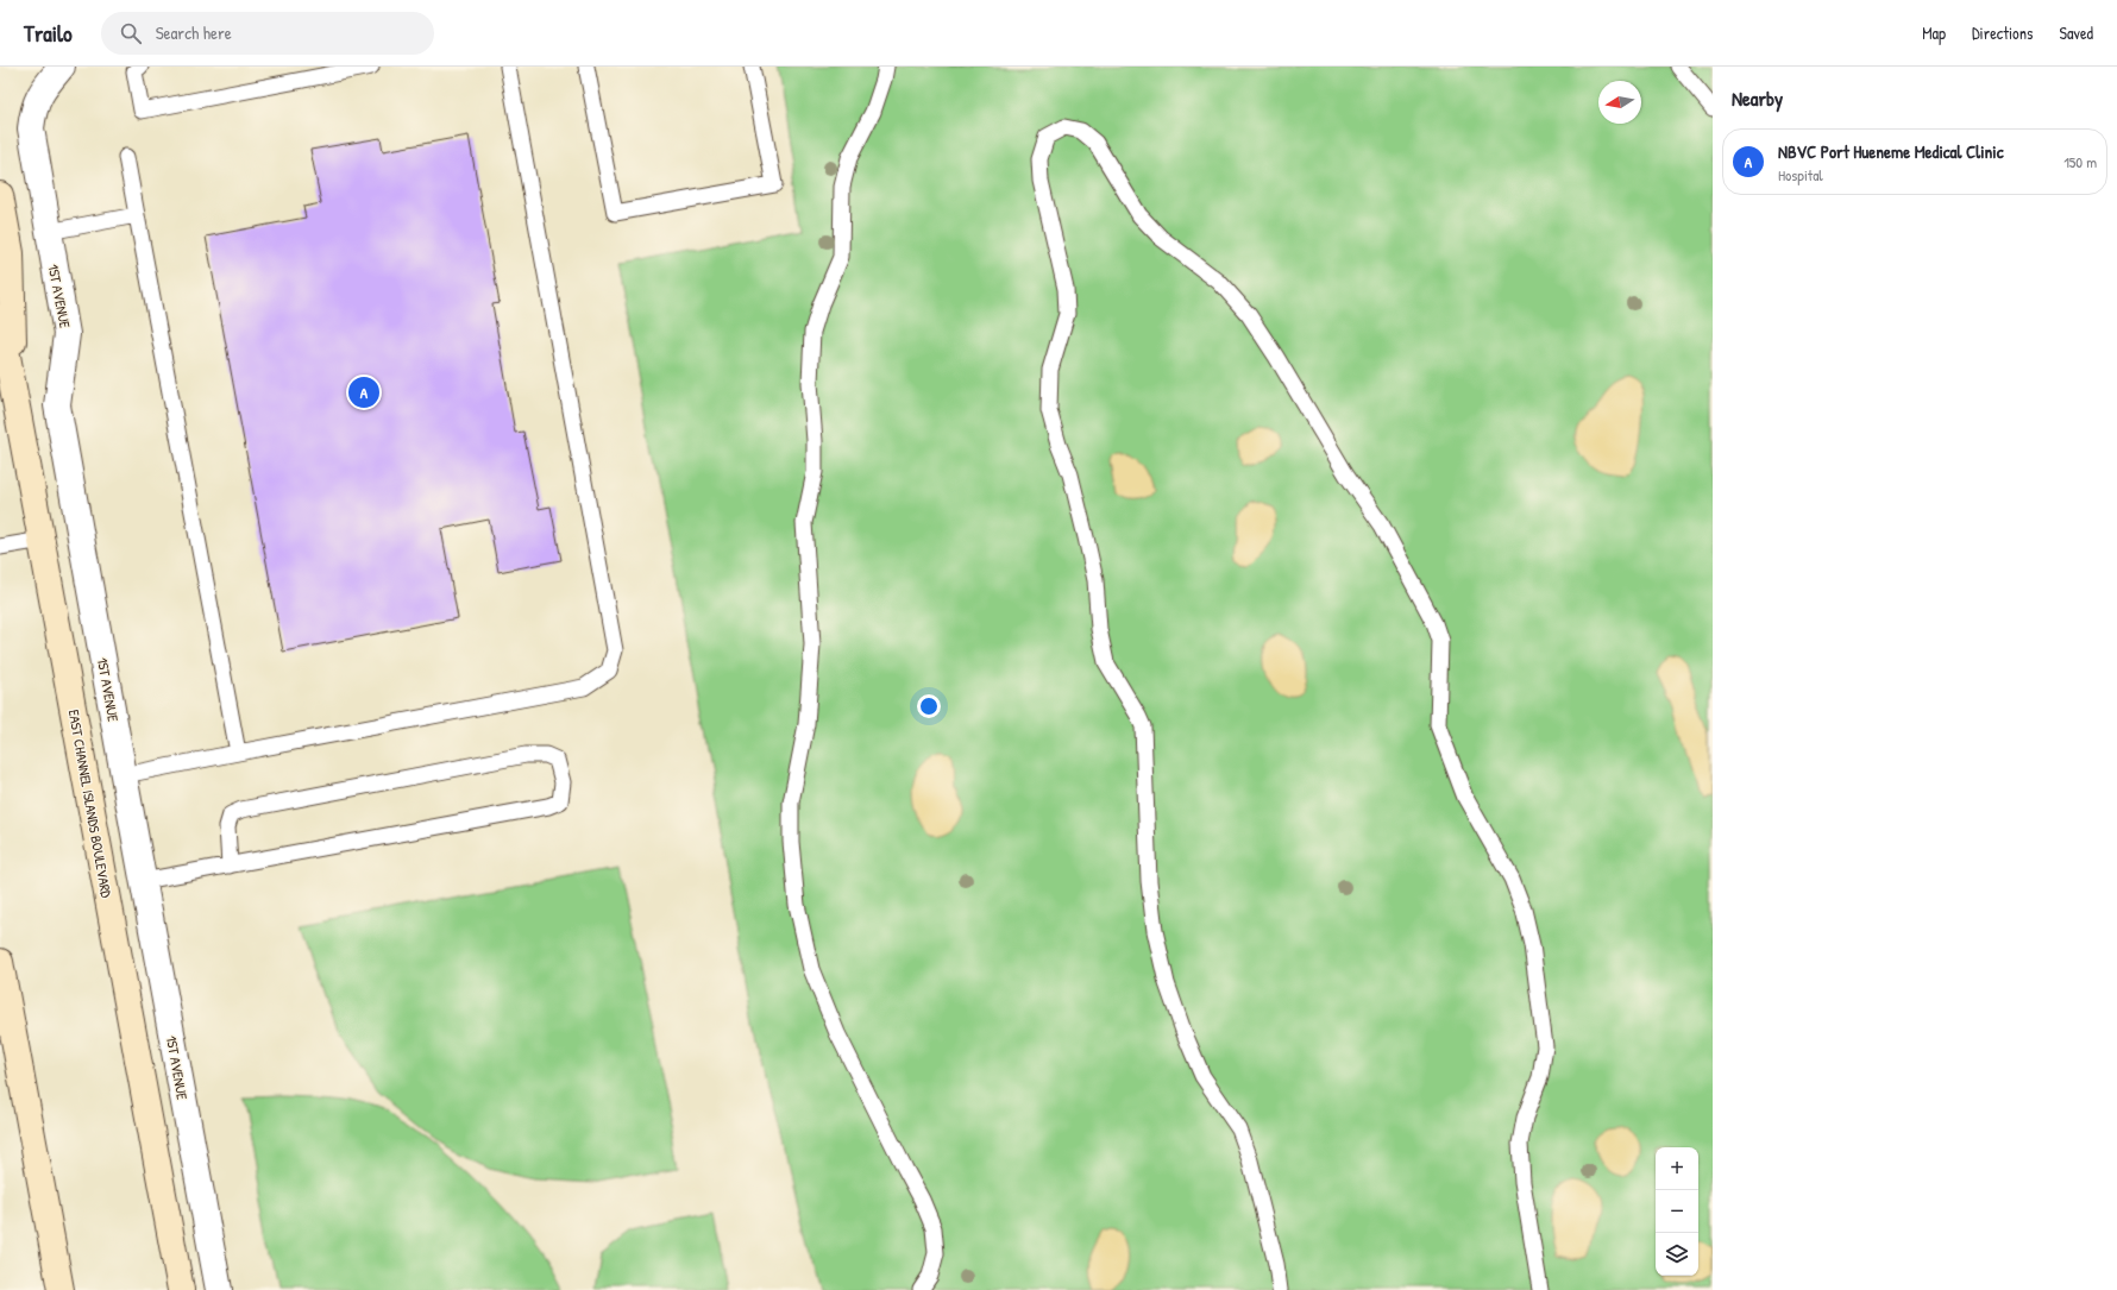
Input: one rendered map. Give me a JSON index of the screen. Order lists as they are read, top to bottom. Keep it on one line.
{"streets":{"main road":["EAST CHANNEL ISLANDS BOULEVARD"],"street":["1ST AVENUE"]},"north":"left","page":{"header":"Trailo","search":"Search here","nav":["Map","Directions","Saved"],"heading":"Nearby","list":[{"mark":"A","name":"NBVC Port Hueneme Medical Clinic","note":"Hospital","value":"150 m"}],"pins":"A","map_buttons":["+","−"]}}
